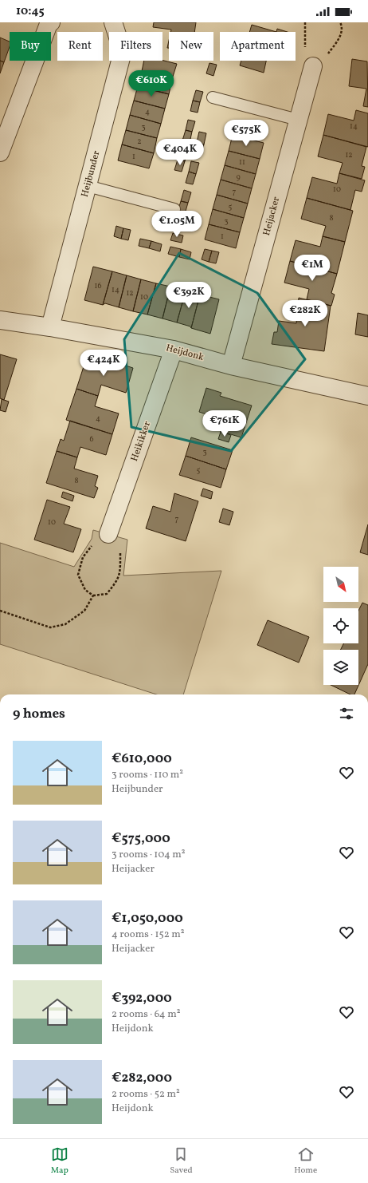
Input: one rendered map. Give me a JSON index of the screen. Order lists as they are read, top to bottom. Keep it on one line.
{"streets":{"street":["Heijbunder","Heijacker","Heijdonk","Heikikker"]},"crossings":[["Heijbunder","Heijdonk"],["Heijacker","Heijdonk"],["Heijdonk","Heikikker"]],"house_numbers":["4","14","3","2","12","1","11","9","10","7","5","8","3","1","16","14","12","10","4","6","3","5","8","7","10"],"north":"bottom right","page":{"status":"10:45","chip":["Buy","Rent","Filters","New","Apartment"],"price":["€610K","€575K","€404K","€1.05M","€1M","€392K","€282K","€424K","€761K"],"heading":"9 homes","list":[{"name":"€610,000","note":"3 rooms · 110 m² · Heijbunder"},{"name":"€575,000","note":"3 rooms · 104 m² · Heijacker"},{"name":"€1,050,000","note":"4 rooms · 152 m² · Heijacker"},{"name":"€392,000","note":"2 rooms · 64 m² · Heijdonk"},{"name":"€282,000","note":"2 rooms · 52 m² · Heijdonk"}],"tabs":["Map","Saved","Home"]}}
